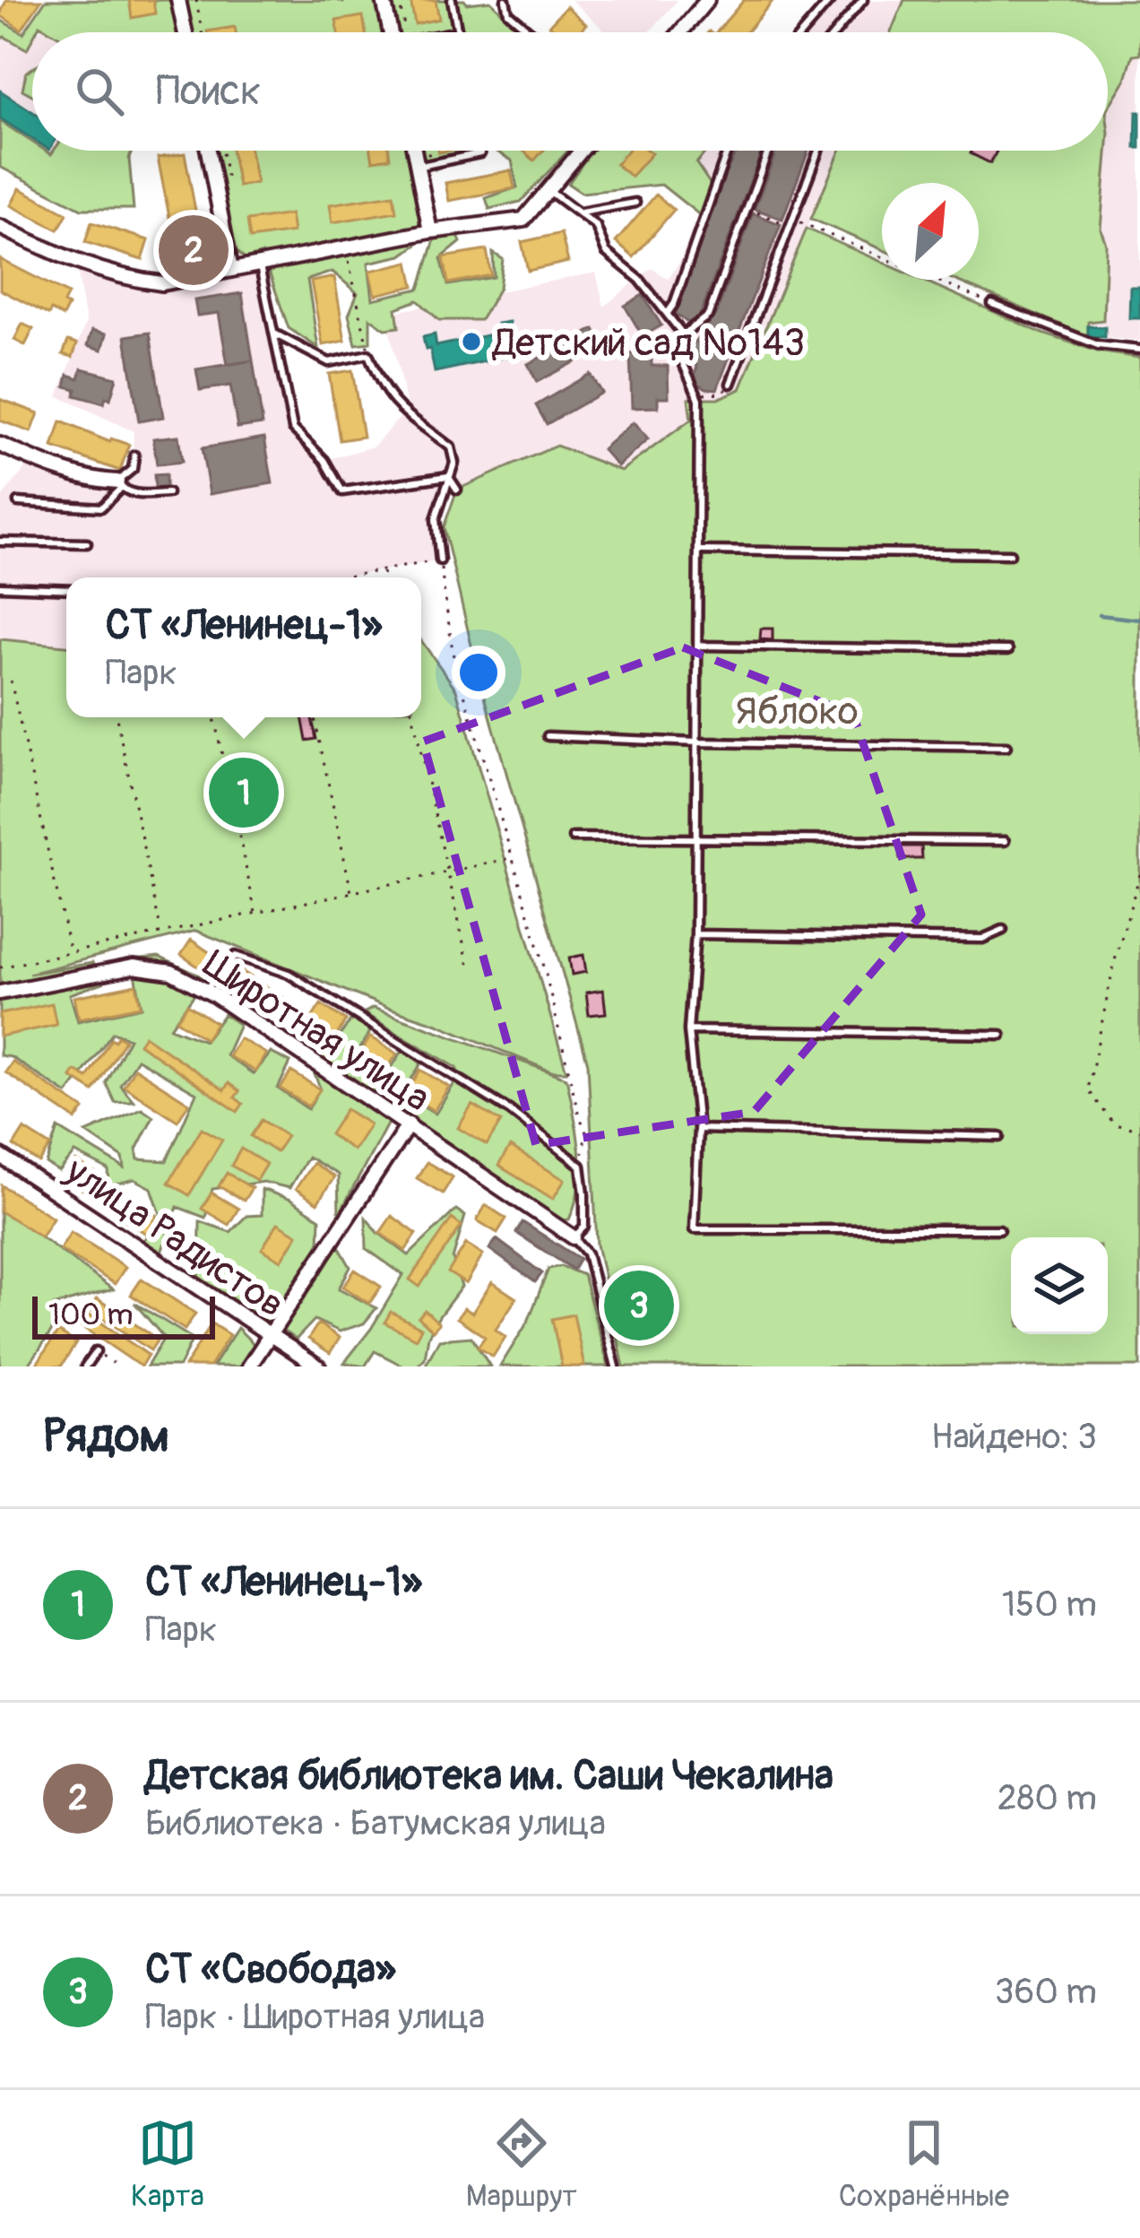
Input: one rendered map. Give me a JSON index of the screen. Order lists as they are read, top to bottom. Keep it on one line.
{"streets":{"street":["Широтная улица","улица Радистов"]},"parks":["Яблоко"],"places":["Детский сад №143"],"scale_bar":"100 m","north":"top right","page":{"search":"Поиск","pins":["2","1","3"],"popup":["СТ «Ленинец-1»","Парк"],"scale":"100 m","heading":["Рядом","Найдено: 3"],"list":[{"mark":"1","name":"СТ «Ленинец-1»","note":"Парк","value":"150 m"},{"mark":"2","name":"Детская библиотека им. Саши Чекалина","note":"Библиотека · Батумская улица","value":"280 m"},{"mark":"3","name":"СТ «Свобода»","note":"Парк · Широтная улица","value":"360 m"}],"nav":["Карта","Маршрут","Сохранённые"]}}
